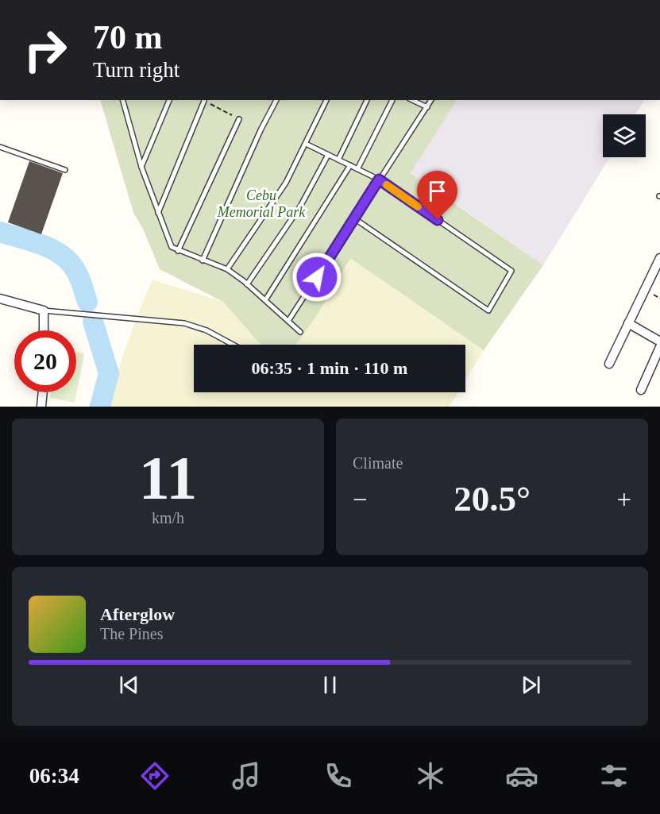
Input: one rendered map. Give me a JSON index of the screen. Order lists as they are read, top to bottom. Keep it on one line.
{"parks":["Cebu Memorial Park"],"page":{"turn":["70 m","Turn right"],"limit":"20","trip":"06:35 · 1 min · 110 m","tile":[["11","km/h"],"Climate"],"heat":["−","20.5°","+"],"song":["Afterglow","The Pines"],"tabs":"06:34"}}
